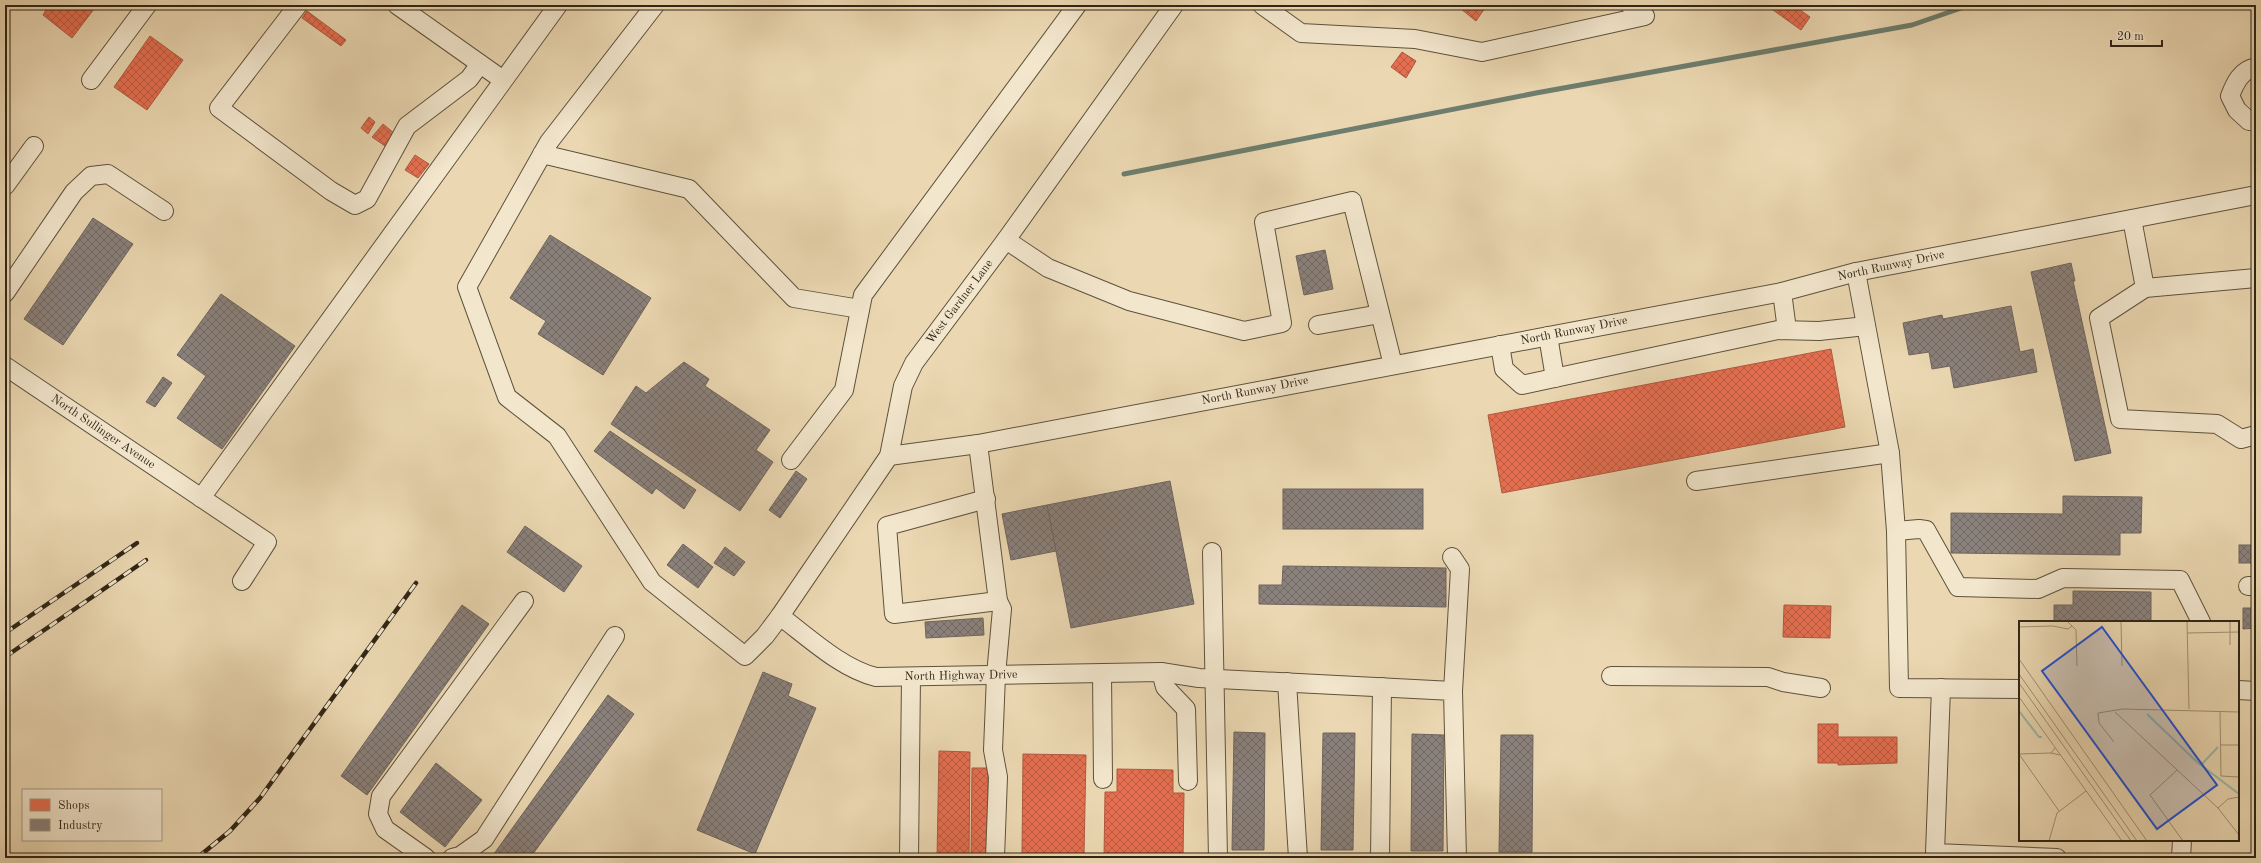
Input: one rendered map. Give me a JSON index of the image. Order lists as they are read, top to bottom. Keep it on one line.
{"streets":{"street":["North Runway Drive","West Gardner Lane","North Sullinger Avenue","North Highway Drive"]},"crossings":[["North Runway Drive","West Gardner Lane"],["West Gardner Lane","North Highway Drive"]],"legend":["Shops","Industry"],"scale_bar":"20 m"}
